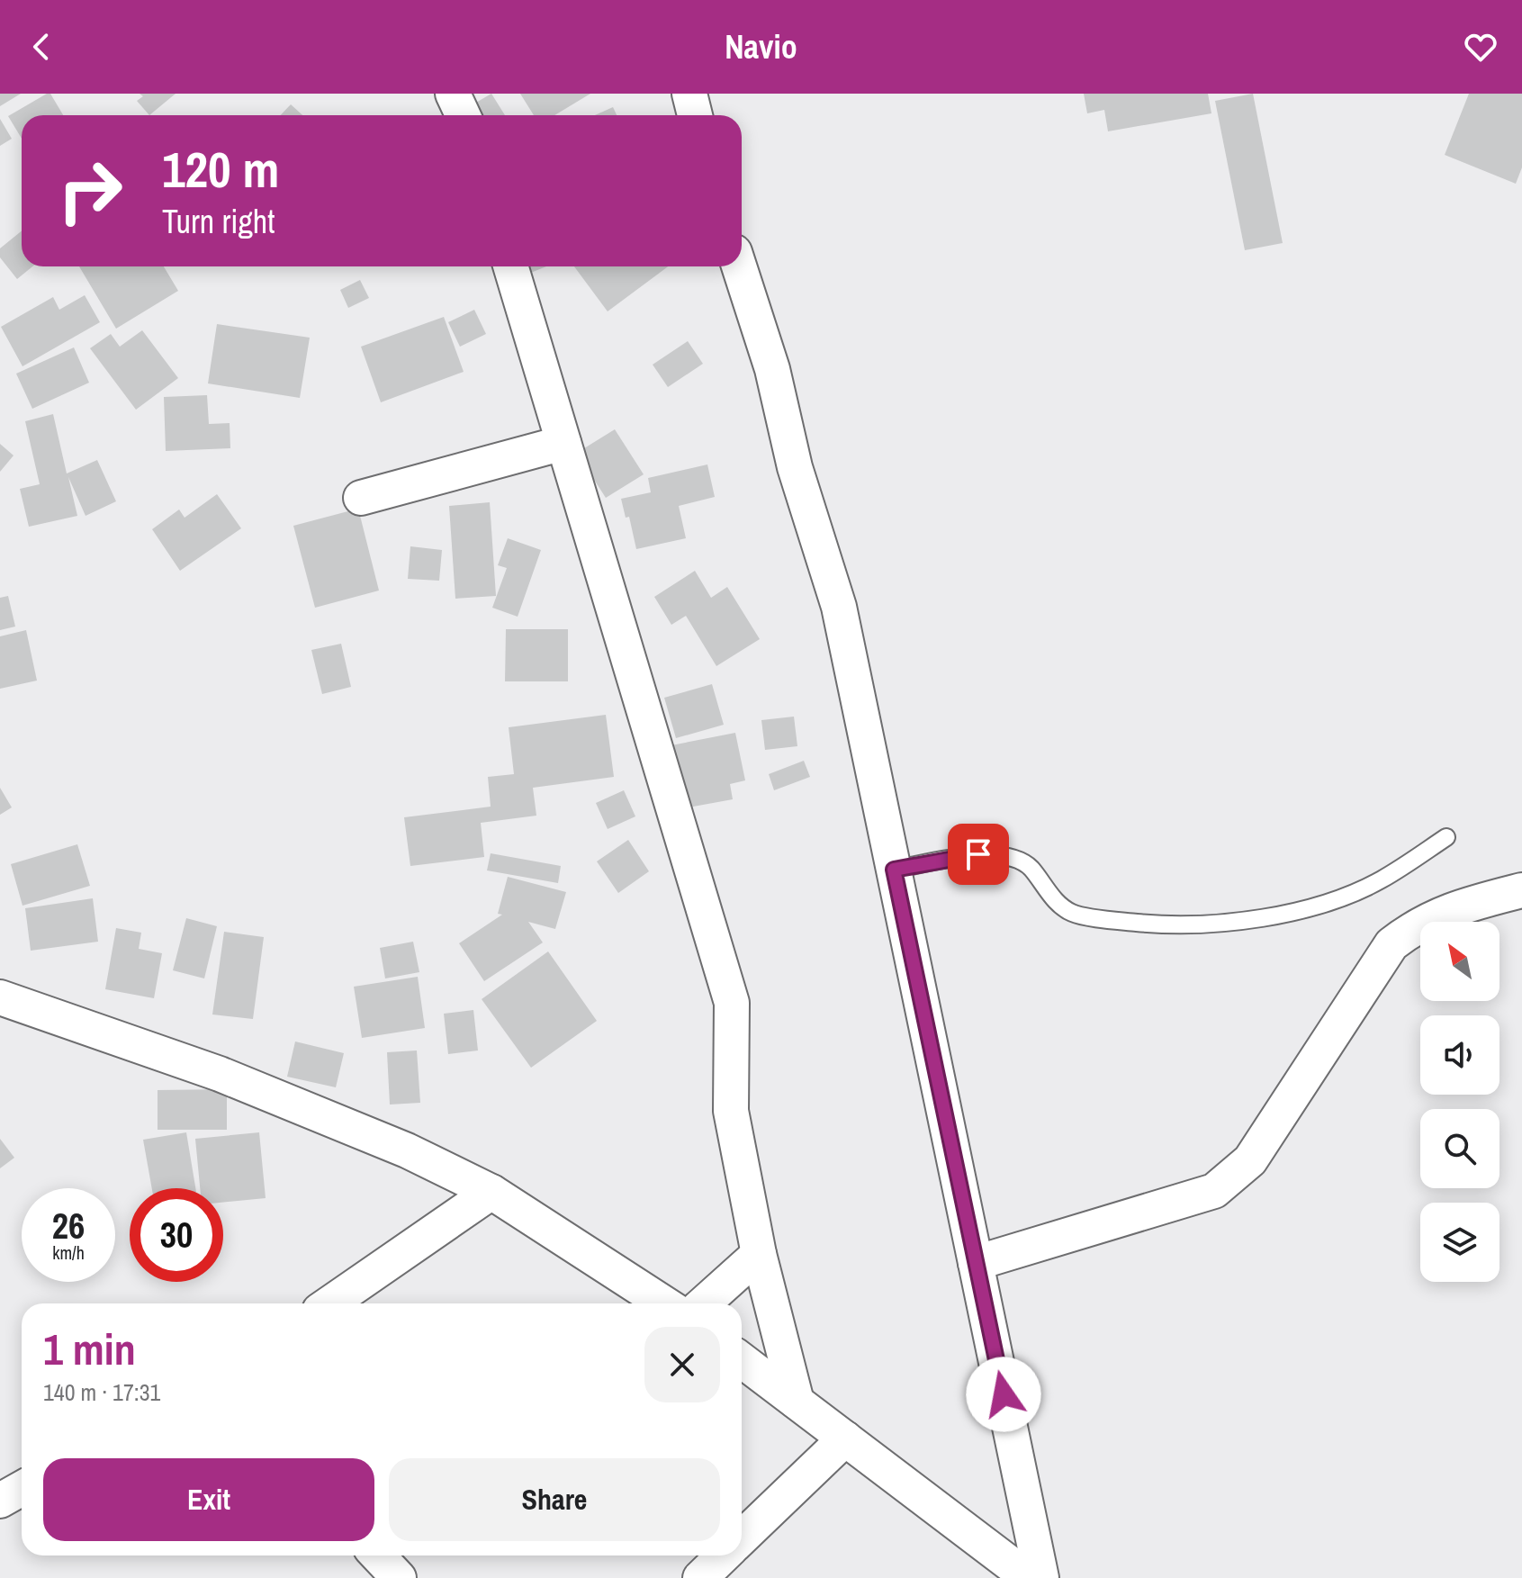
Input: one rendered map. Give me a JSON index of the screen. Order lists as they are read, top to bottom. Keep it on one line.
{"north":"top left","page":{"header":"Navio","turn":["120 m","Turn right"],"speed":"26 km/h","limit":"30","heading":["1 min","140 m · 17:31"],"buttons":["Exit","Share"]}}
